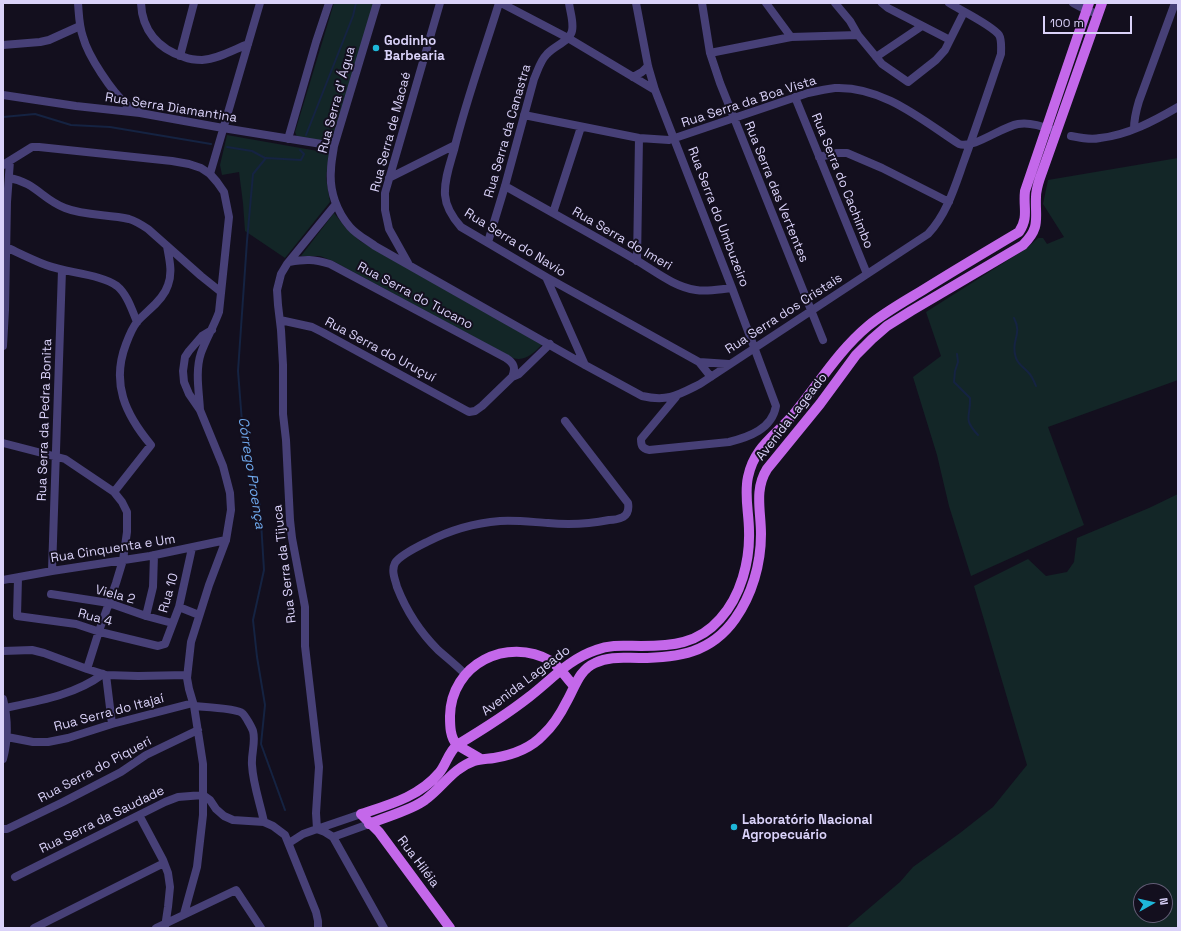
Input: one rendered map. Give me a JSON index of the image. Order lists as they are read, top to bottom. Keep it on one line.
{"streets":{"main road":["Avenida Lageado","Rua Hiléia"],"street":["Rua Serra d' Água","Rua Serra da Boa Vista","Rua Serra Diamantina","Rua Serra da Canastra","Rua Serra de Macaé","Rua Serra do Cachimbo","Rua Serra das Vertentes","Rua Serra do Umbuzeiro","Rua Serra do Imeri","Rua Serra do Navio","Rua Serra do Tucano","Rua Serra dos Cristais","Rua Serra do Uruçuí","Rua Serra da Pedra Bonita","Rua Cinquenta e Um","Rua Serra da Tijuca","Rua 10","Viela 2","Rua 4","Rua Serra do Itajaí","Rua Serra do Piqueri","Rua Serra da Saudade"]},"crossings":[["Rua Serra d' Água","Rua Serra Diamantina"],["Rua Serra d' Água","Rua Serra de Macaé"],["Rua Serra d' Água","Rua Serra dos Cristais"],["Rua Serra da Boa Vista","Rua Serra da Canastra"],["Rua Serra da Boa Vista","Rua Serra do Cachimbo"],["Rua Serra da Boa Vista","Rua Serra das Vertentes"],["Rua Serra da Boa Vista","Rua Serra do Umbuzeiro"],["Rua Serra da Boa Vista","Rua Serra dos Cristais"],["Rua Serra da Canastra","Rua Serra do Imeri"],["Rua Serra da Canastra","Rua Serra do Navio"],["Rua Serra de Macaé","Rua Serra dos Cristais"],["Rua Serra do Cachimbo","Rua Serra dos Cristais"],["Rua Serra das Vertentes","Rua Serra dos Cristais"],["Rua Serra do Umbuzeiro","Rua Serra do Imeri"],["Rua Serra do Umbuzeiro","Rua Serra dos Cristais"],["Rua Serra do Navio","Rua Serra dos Cristais"],["Rua Serra do Tucano","Rua Serra do Uruçuí"],["Rua Serra dos Cristais","Rua Serra do Uruçuí"],["Rua Serra do Uruçuí","Rua Serra da Tijuca"],["Avenida Lageado","Rua Serra da Tijuca"],["Avenida Lageado","Rua Hiléia"],["Rua Serra da Pedra Bonita","Rua Cinquenta e Um"],["Rua Cinquenta e Um","Rua 10"],["Rua Cinquenta e Um","Rua 4"],["Rua 10","Viela 2"],["Rua 10","Rua 4"]],"water":["Córrego Proença"],"places":["Godinho Barbearia","Laboratório Nacional Agropecuário"],"scale_bar":"100 m","north":"right"}
